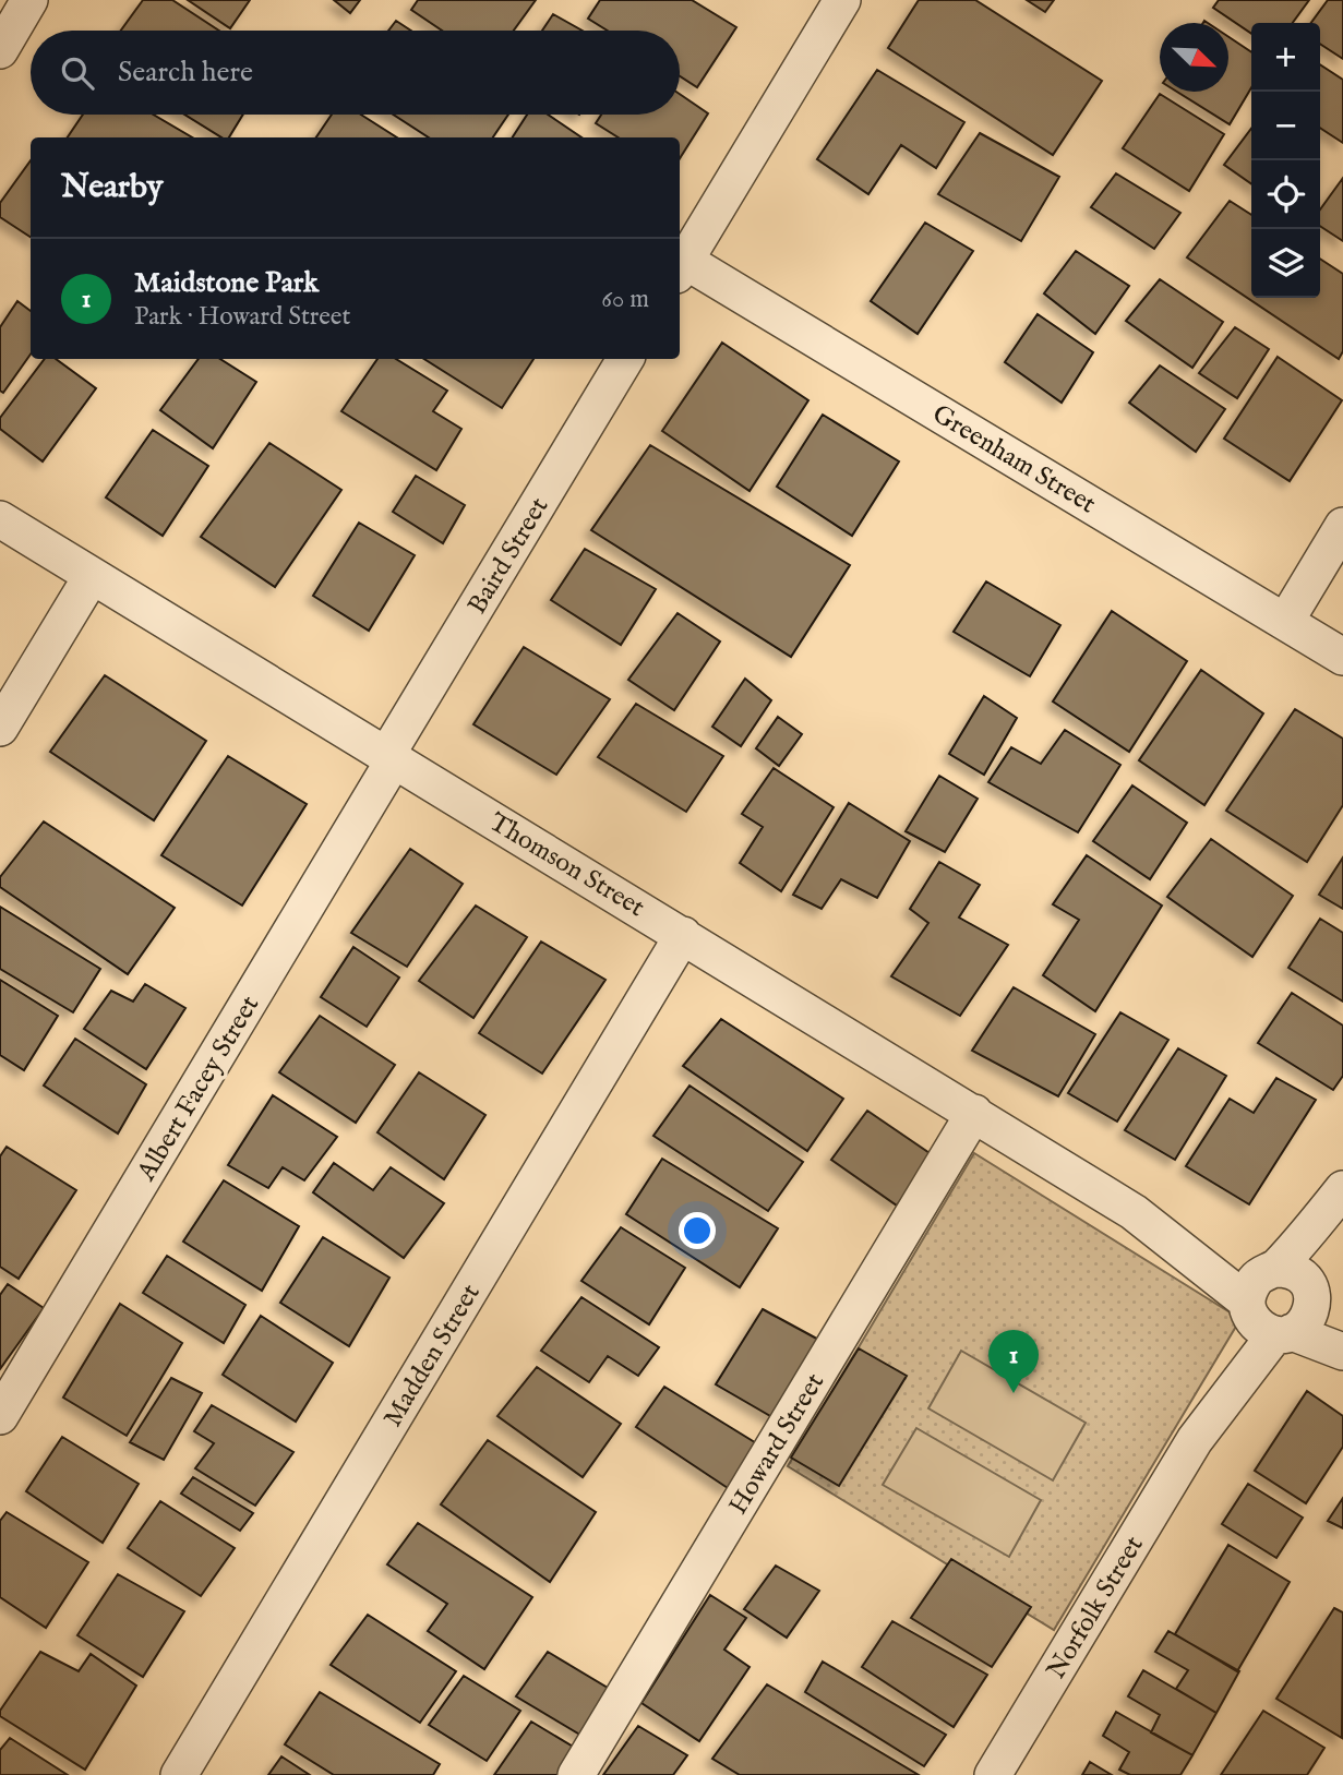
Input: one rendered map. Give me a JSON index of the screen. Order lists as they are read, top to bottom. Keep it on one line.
{"streets":{"street":["Greenham Street","Baird Street","Thomson Street","Albert Facey Street","Madden Street","Howard Street","Norfolk Street"]},"crossings":[["Baird Street","Thomson Street"],["Baird Street","Albert Facey Street"],["Thomson Street","Albert Facey Street"],["Thomson Street","Madden Street"],["Thomson Street","Howard Street"],["Thomson Street","Norfolk Street"]],"north":"bottom right","page":{"map_buttons":["+","−"],"search":"Search here","heading":"Nearby","list":[{"mark":"1","name":"Maidstone Park","note":"Park · Howard Street","value":"60 m"}],"pins":"1"}}
